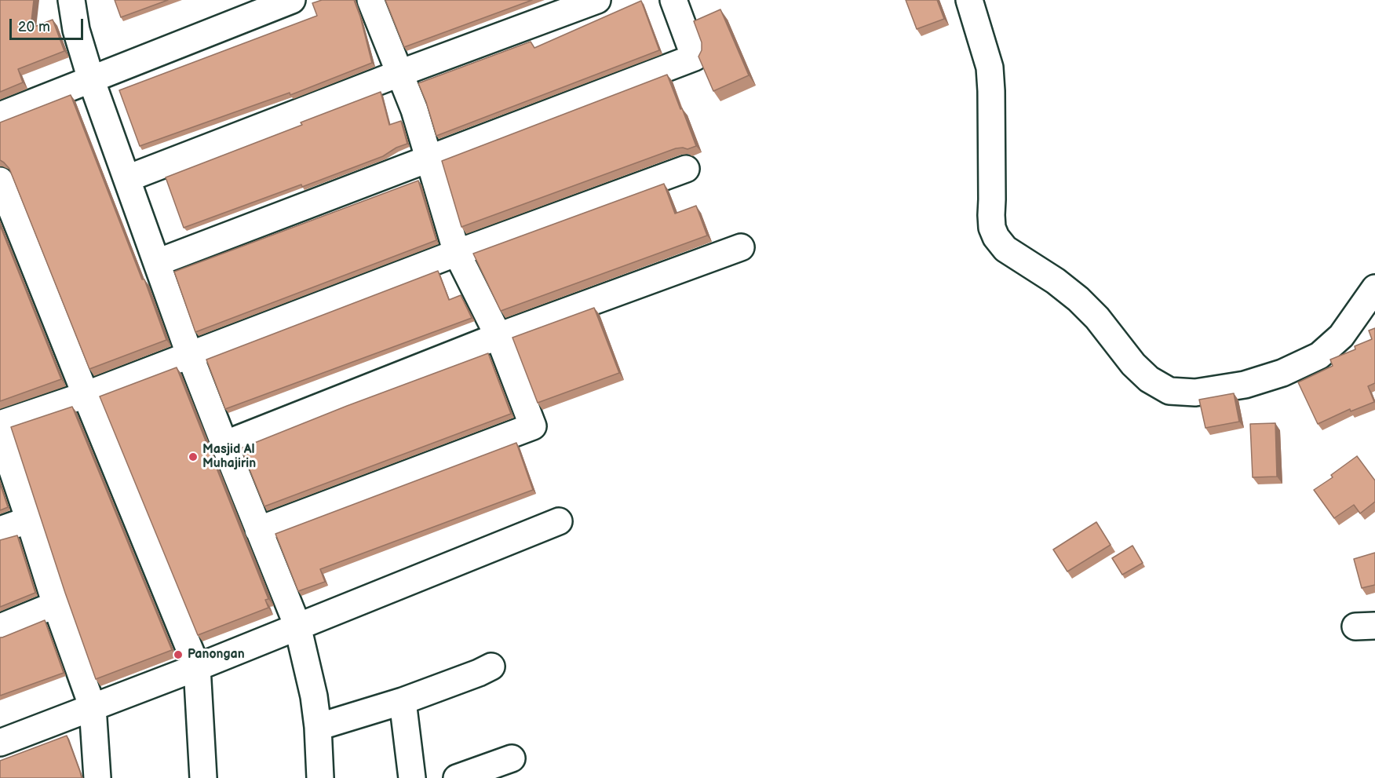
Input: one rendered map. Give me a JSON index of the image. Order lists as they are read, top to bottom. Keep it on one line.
{"places":["Masjid Al Muhajirin","Panongan"],"scale_bar":"20 m"}
